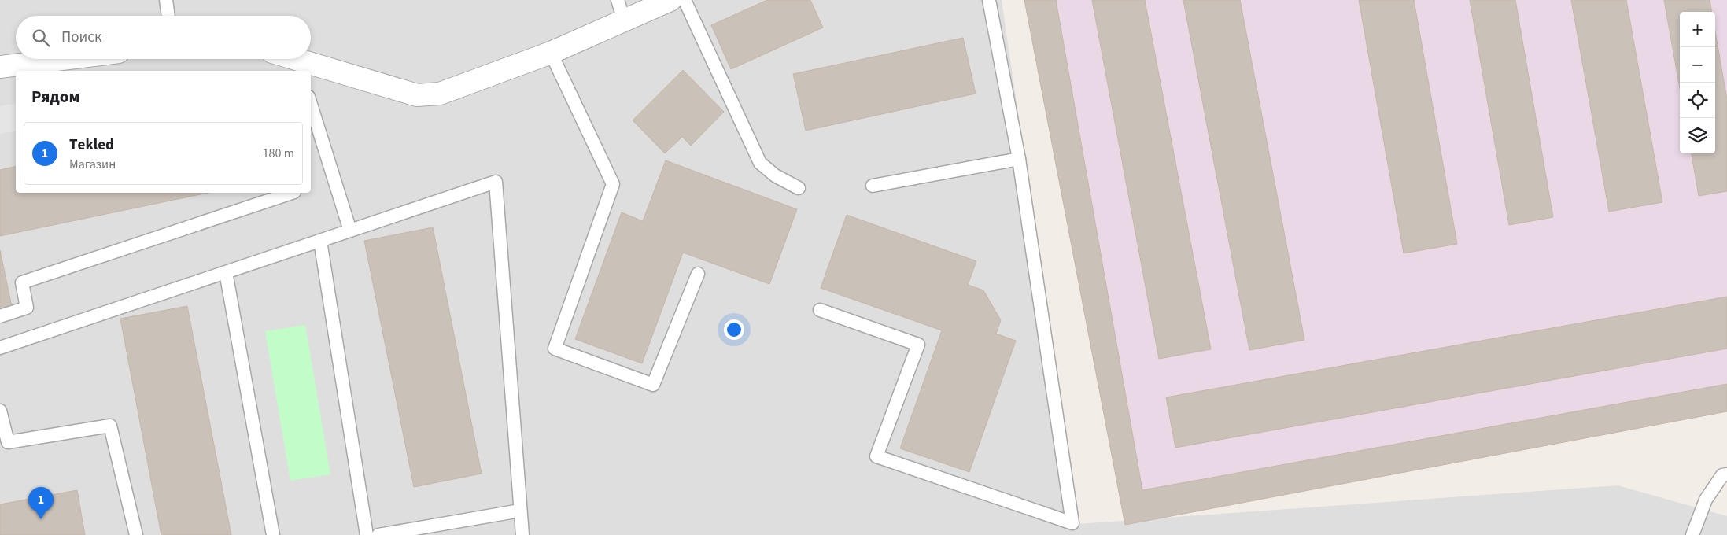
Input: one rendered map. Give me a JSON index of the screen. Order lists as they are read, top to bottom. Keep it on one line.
{"page":{"map_buttons":["+","−"],"search":"Поиск","heading":"Рядом","list":[{"mark":"1","name":"Тekled","note":"Магазин","value":"180 m"}],"pins":"1"}}
